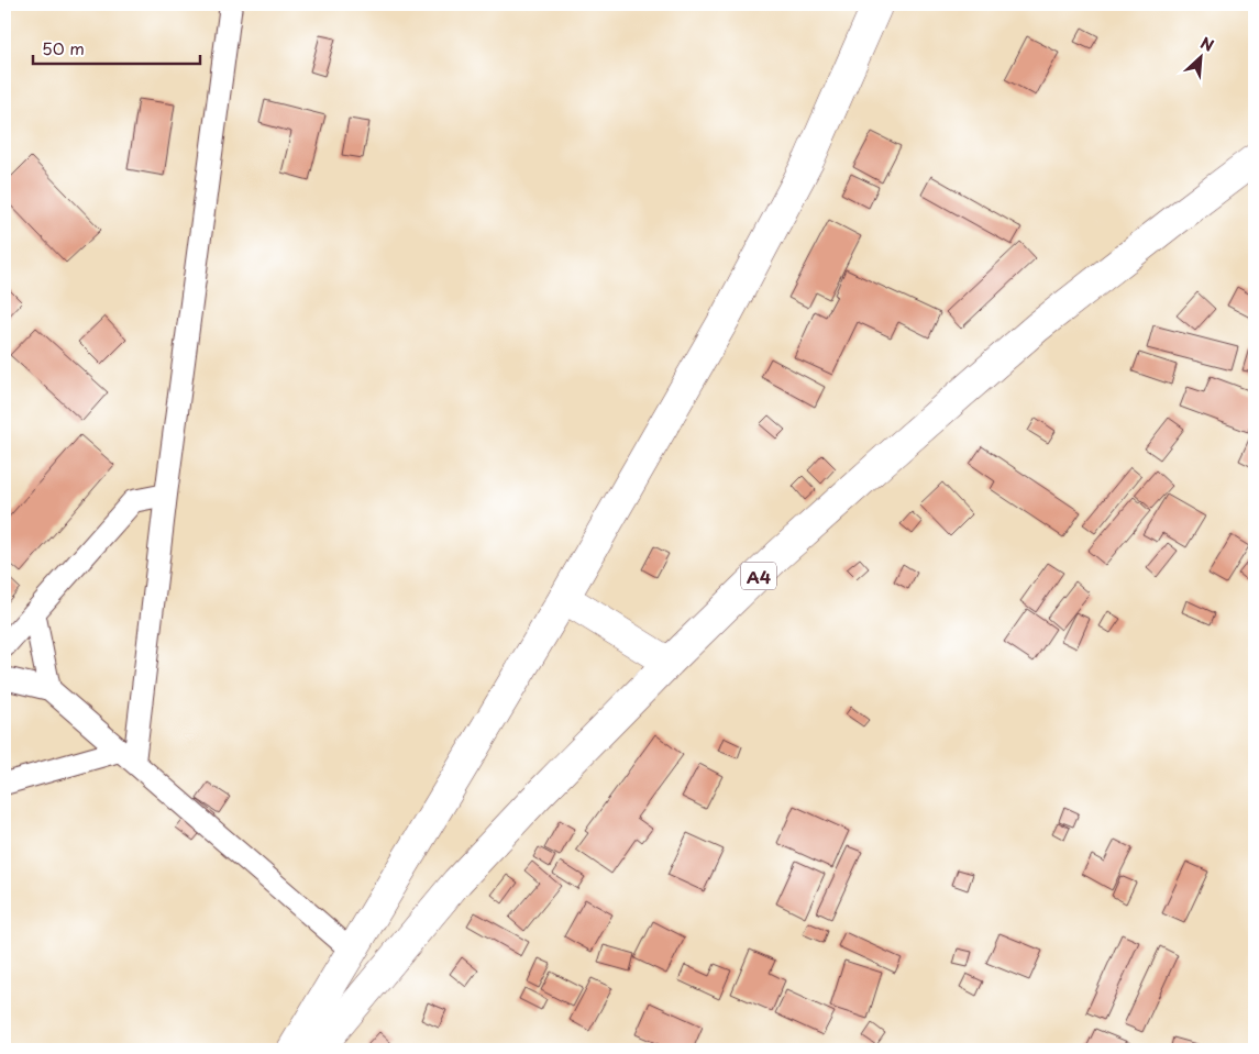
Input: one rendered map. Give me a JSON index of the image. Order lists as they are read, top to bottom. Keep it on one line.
{"streets":{"main road":["A4"]},"scale_bar":"50 m","north":"top right"}
